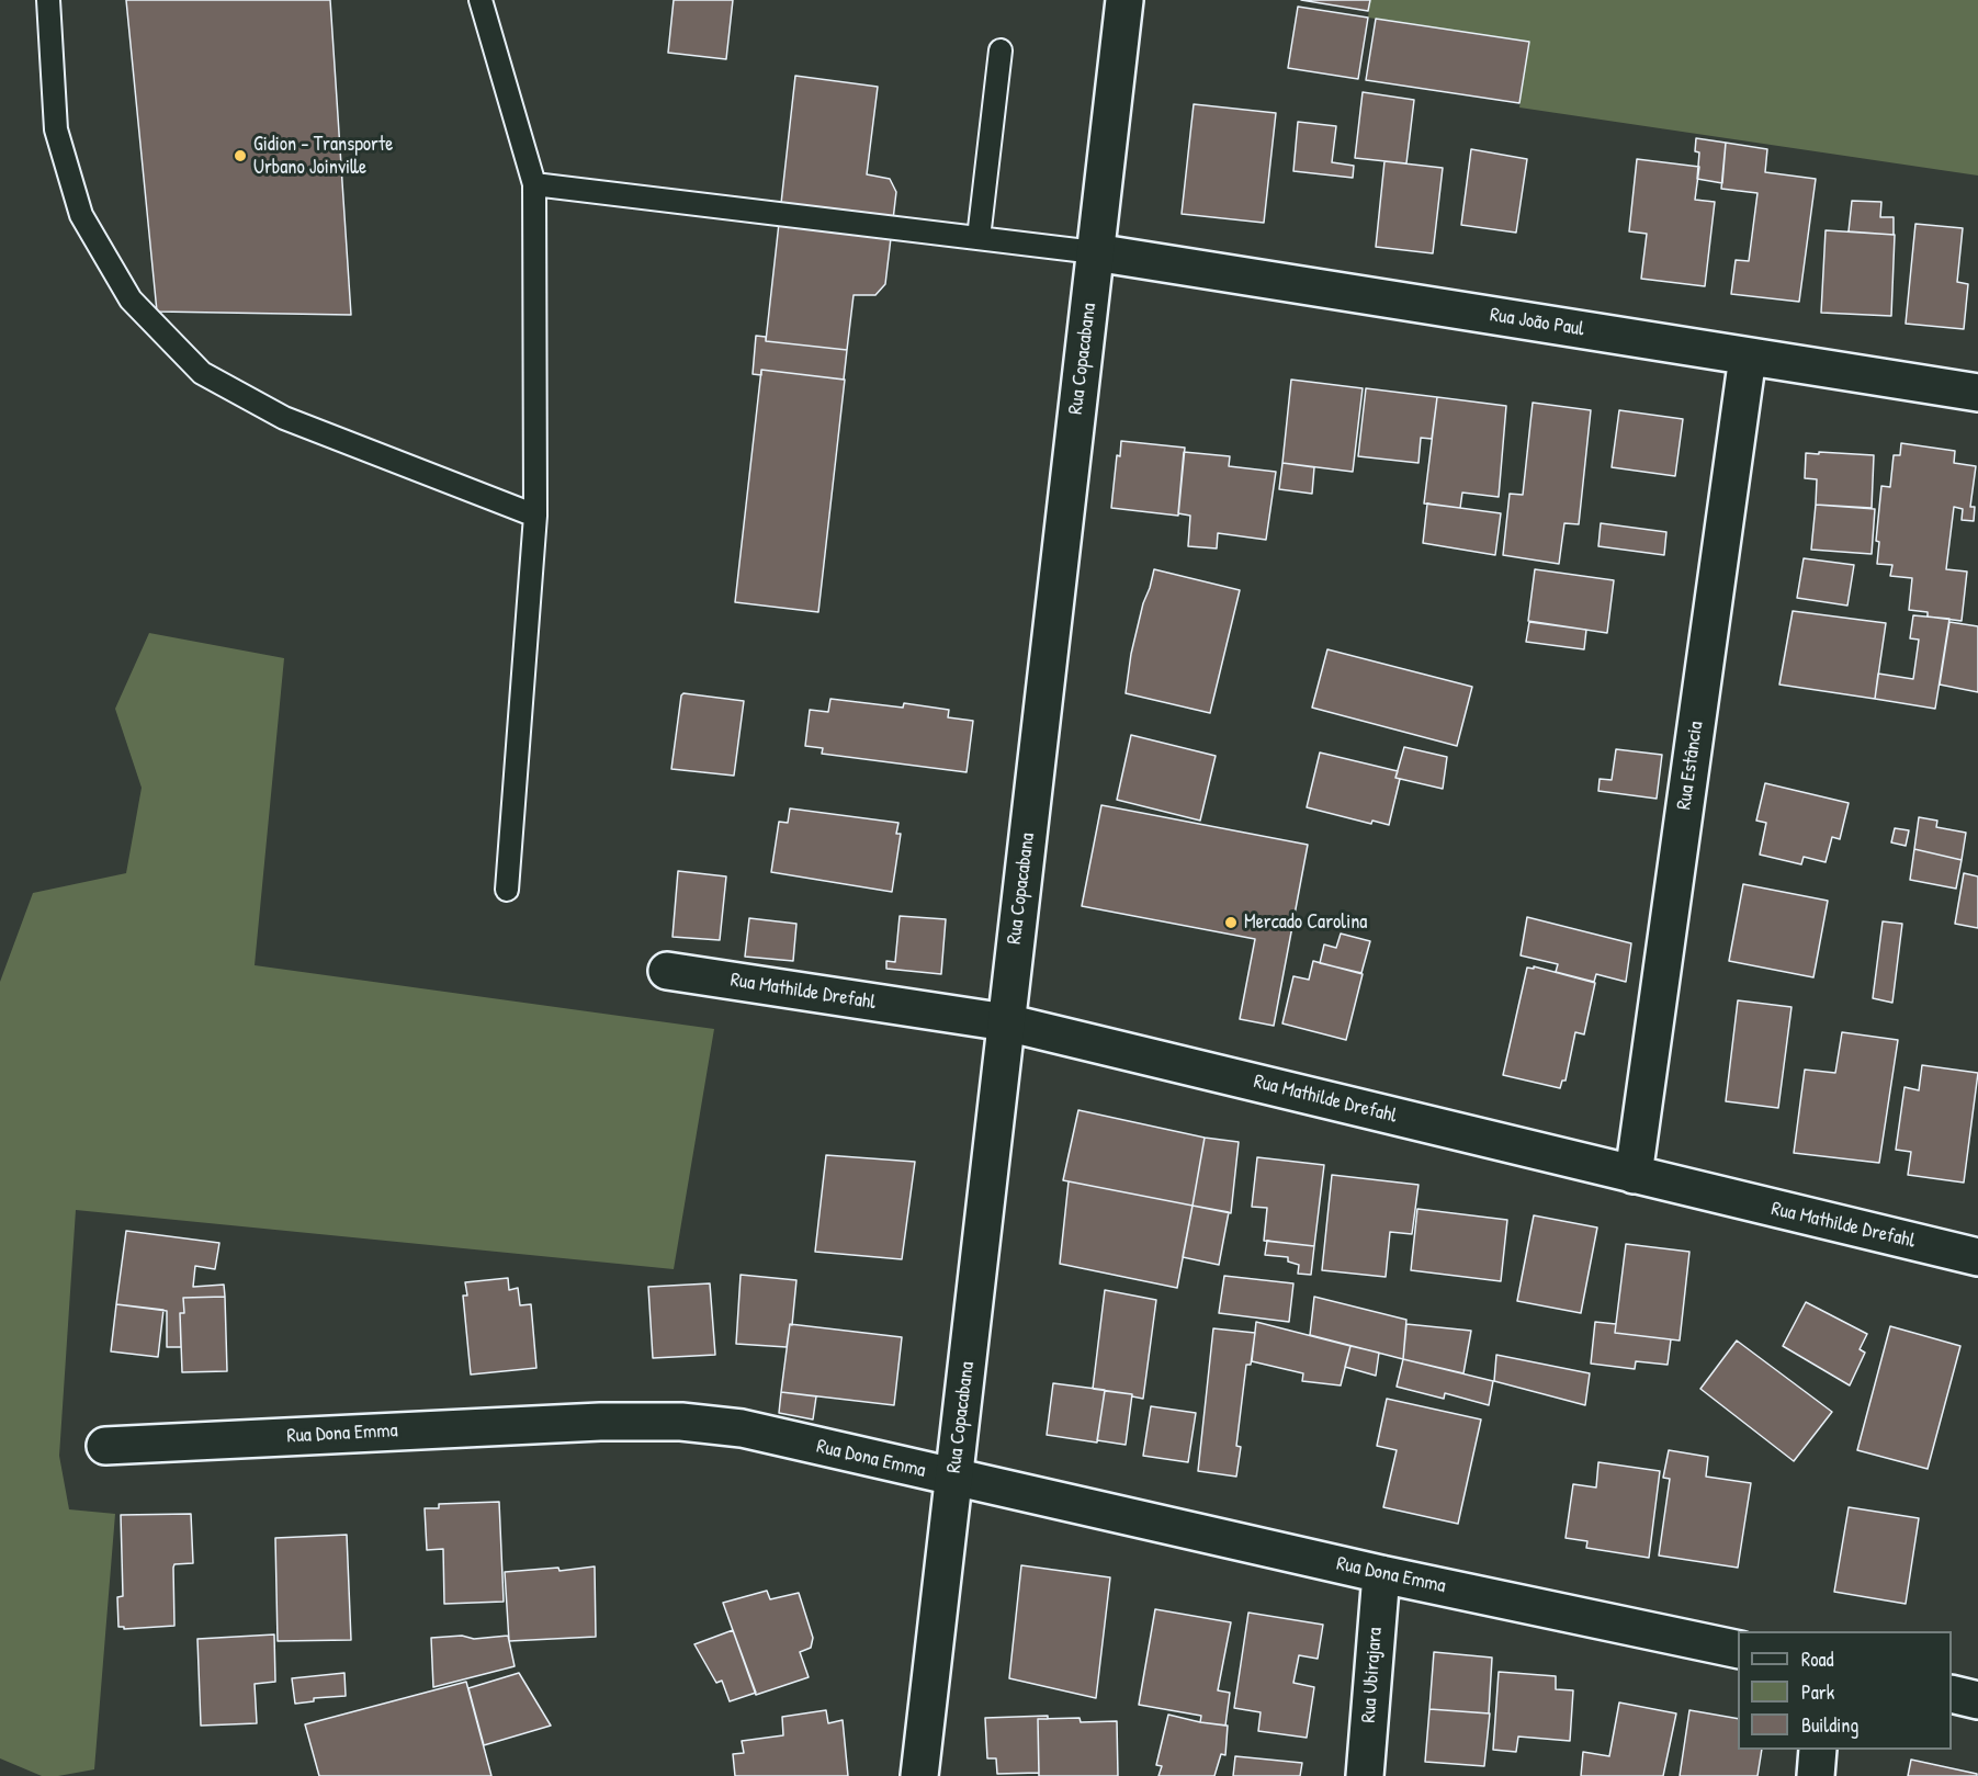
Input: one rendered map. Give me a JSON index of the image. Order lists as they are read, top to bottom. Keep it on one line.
{"streets":{"street":["Rua João Paul","Rua Copacabana","Rua Estância","Rua Mathilde Drefahl","Rua Dona Emma","Rua Ubirajara"]},"crossings":[["Rua João Paul","Rua Copacabana"],["Rua João Paul","Rua Estância"],["Rua Copacabana","Rua Mathilde Drefahl"],["Rua Copacabana","Rua Dona Emma"],["Rua Estância","Rua Mathilde Drefahl"],["Rua Dona Emma","Rua Ubirajara"]],"places":["Gidion - Transporte Urbano Joinville","Mercado Carolina"],"legend":["Road","Park","Building"]}
